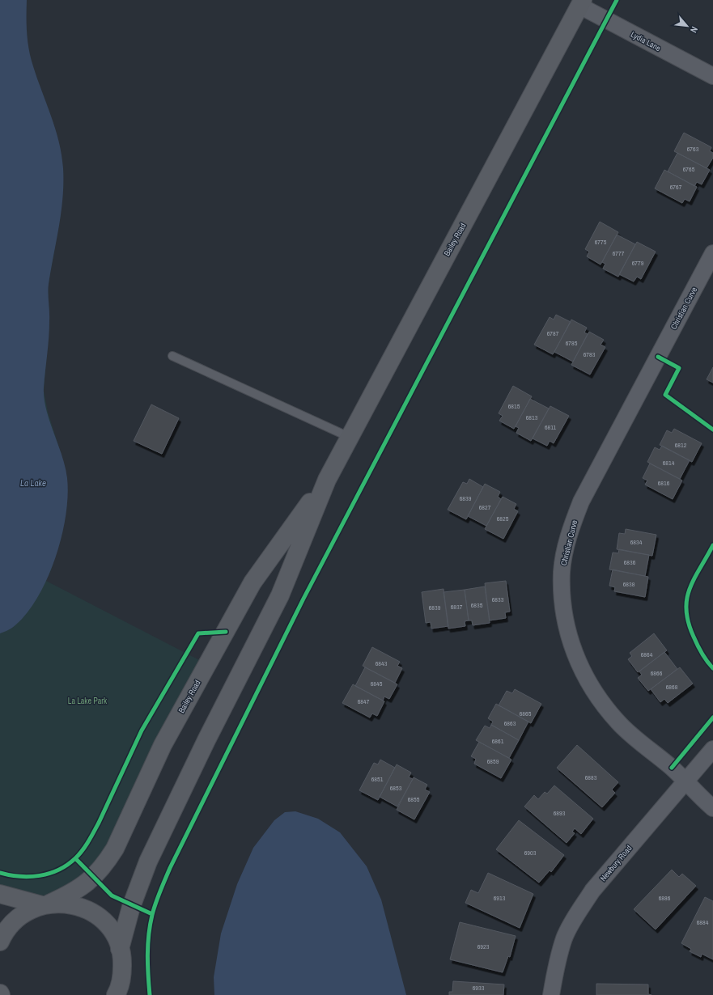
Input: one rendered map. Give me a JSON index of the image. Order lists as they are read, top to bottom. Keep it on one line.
{"streets":{"main road":["Bailey Road"],"street":["Lydia Lane","Christian Curve","Newbury Road"]},"crossings":[["Lydia Lane","Bailey Road"],["Christian Curve","Newbury Road"]],"water":["La Lake"],"parks":["La Lake Park"],"house_numbers":["6763","6765","6767","6775","6777","6779","6787","6785","6783","6815","6813","6811","6812","6814","6816","6839","6827","6825","6834","6836","6838","6833","6835","6837","6839","6864","6843","6866","6845","6868","6847","6865","6863","6861","6859","6883","6851","6853","6855","6893","6903","6913","6886","6884","6923","6933"],"north":"bottom right"}
